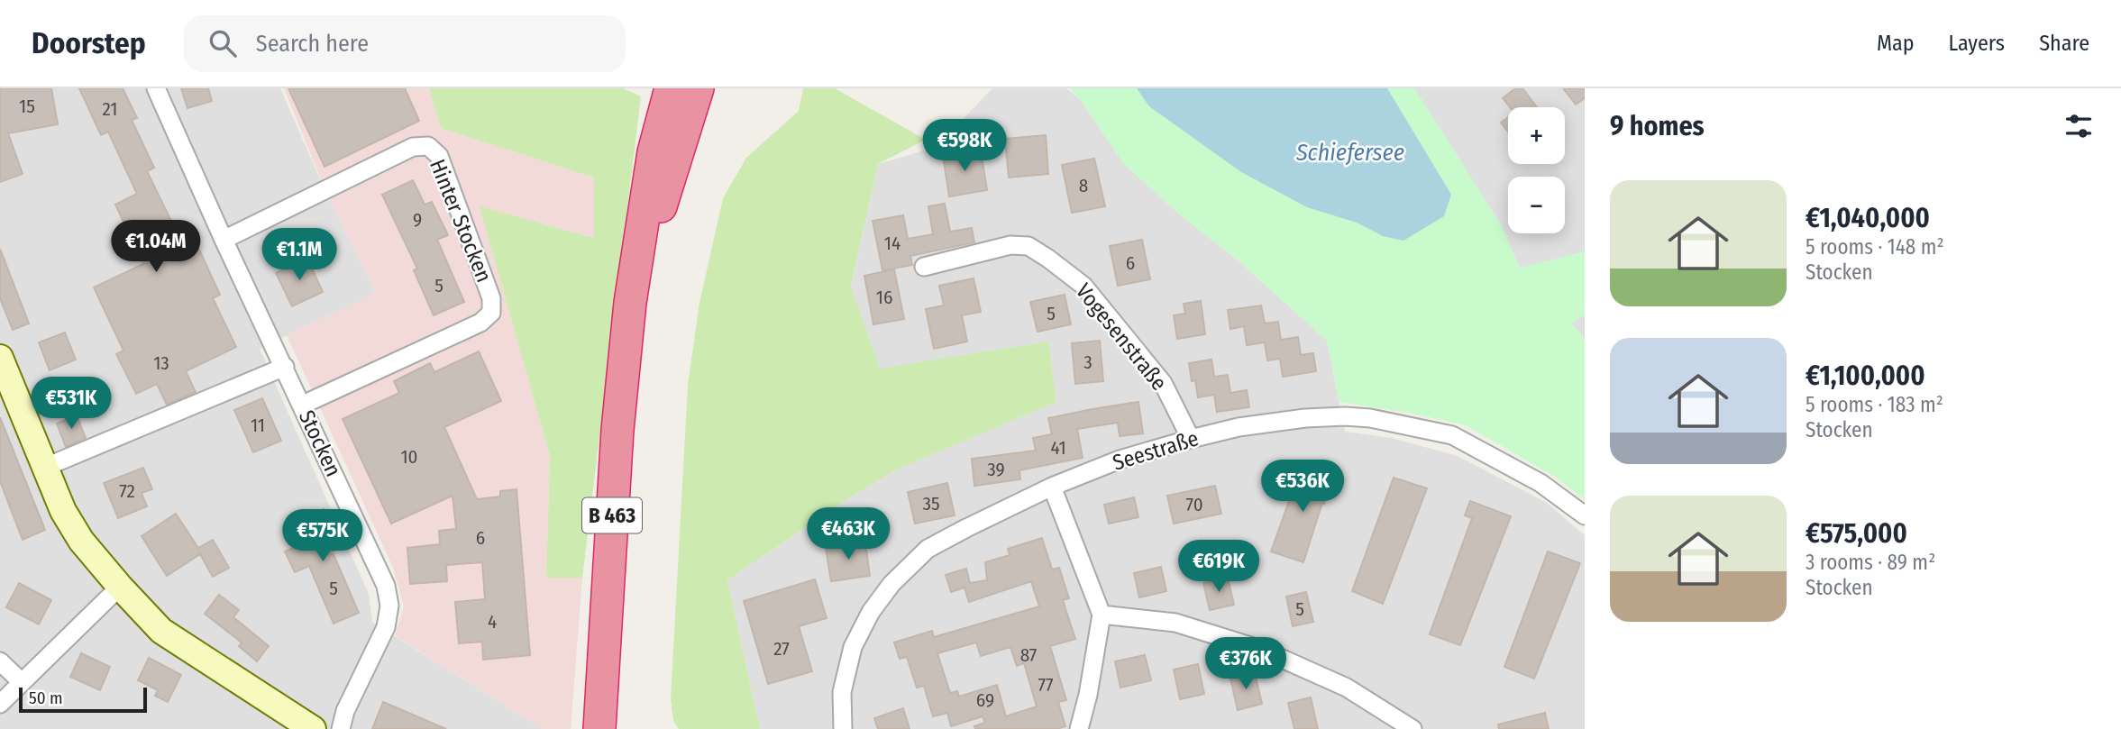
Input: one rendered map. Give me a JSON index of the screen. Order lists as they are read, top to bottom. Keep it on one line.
{"streets":{"highway":["B 463"],"street":["Hinter Stocken","Vogesenstraße","Stocken","Seestraße"]},"crossings":[["Hinter Stocken","Stocken"],["Vogesenstraße","Seestraße"]],"water":["Schiefersee"],"house_numbers":["15","21","8","9","14","6","5","16","5","3","13","11","41","10","39","72","35","70","6","5","5","4","27","87","77","69"],"scale_bar":"50 m","page":{"header":"Doorstep","search":"Search here","nav":["Map","Layers","Share"],"heading":"9 homes","map_buttons":["+","−"],"price":["€598K","€1.04M","€1.1M","€531K","€536K","€463K","€575K","€619K","€376K"],"list":[{"name":"€1,040,000","note":"5 rooms · 148 m² · Stocken"},{"name":"€1,100,000","note":"5 rooms · 183 m² · Stocken"},{"name":"€575,000","note":"3 rooms · 89 m² · Stocken"}],"scale":"50 m"}}
